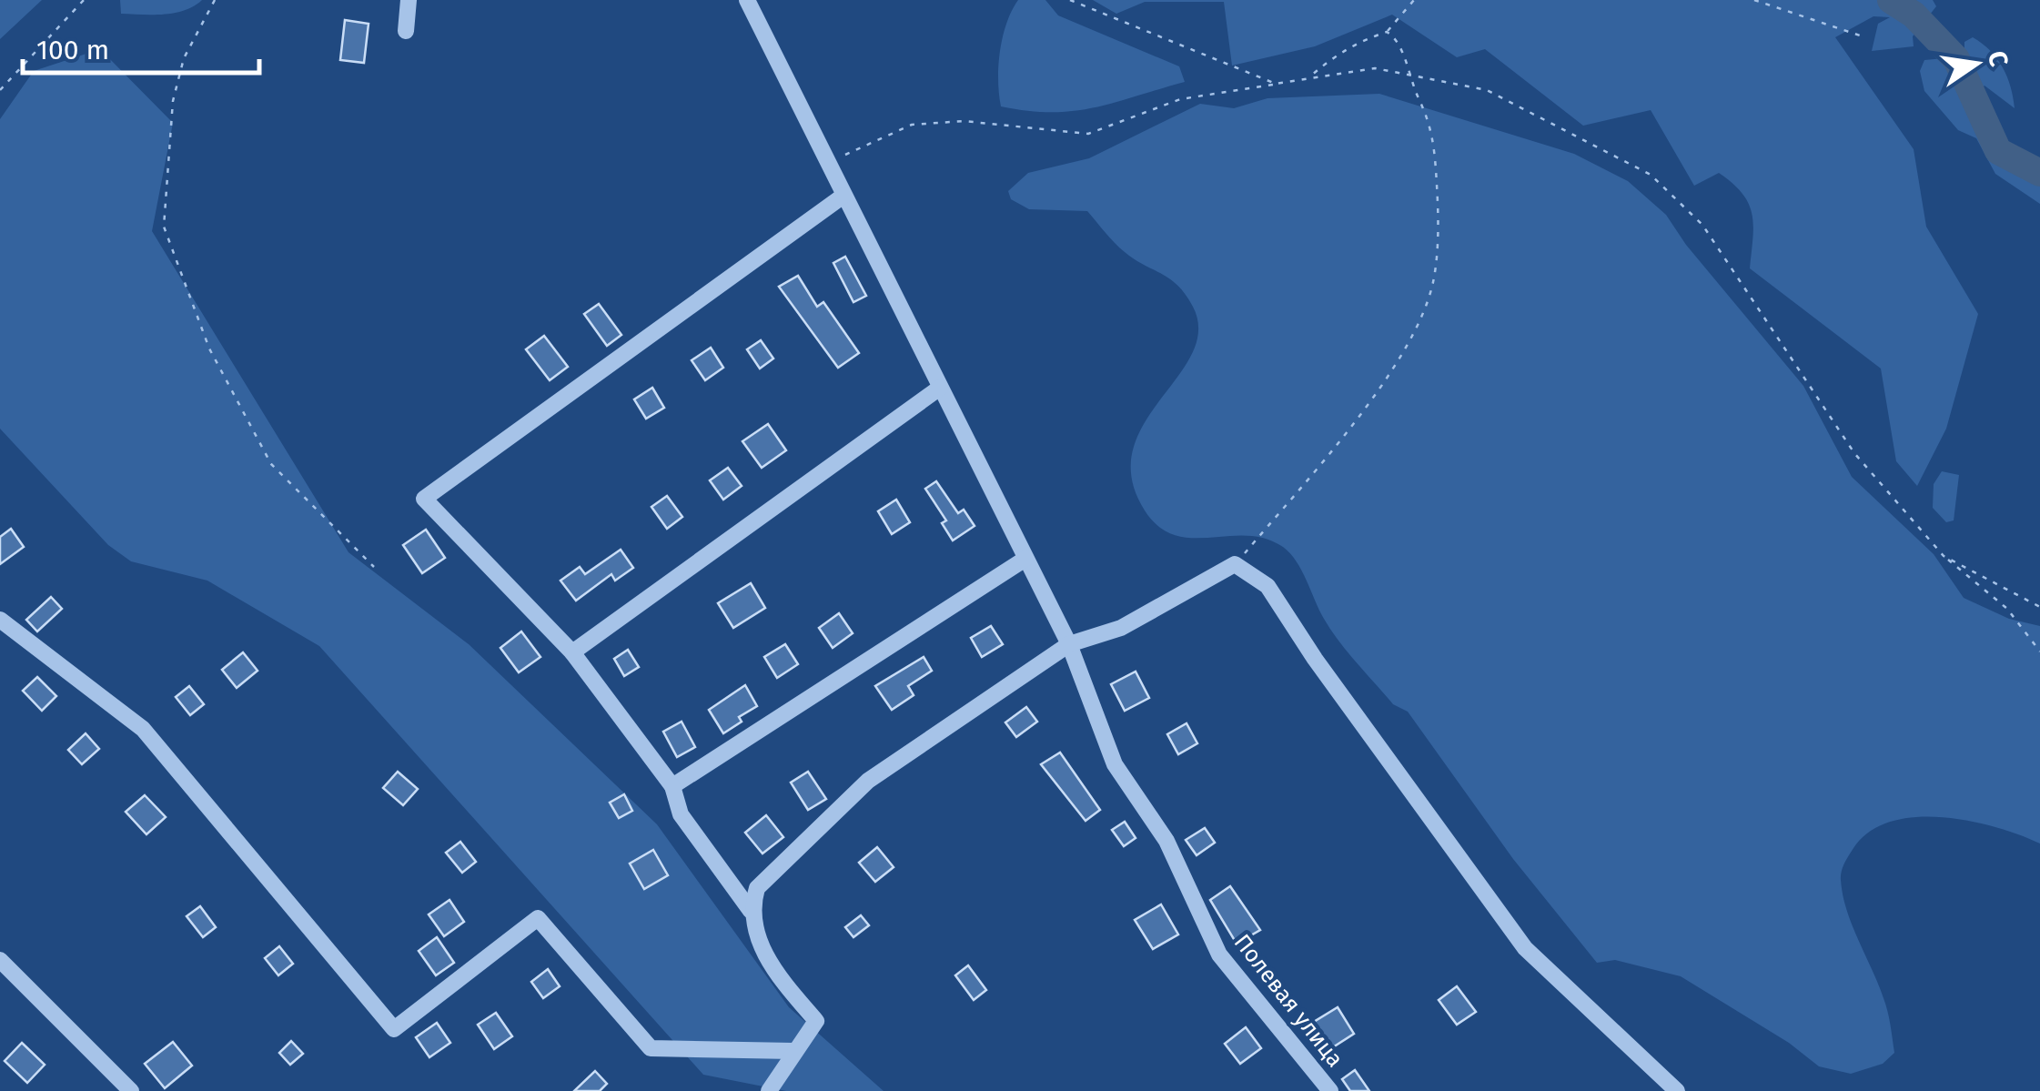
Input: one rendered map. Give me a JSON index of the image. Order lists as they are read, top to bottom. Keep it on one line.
{"streets":{"street":["Полевая улица"]},"scale_bar":"100 m","north":"right"}
